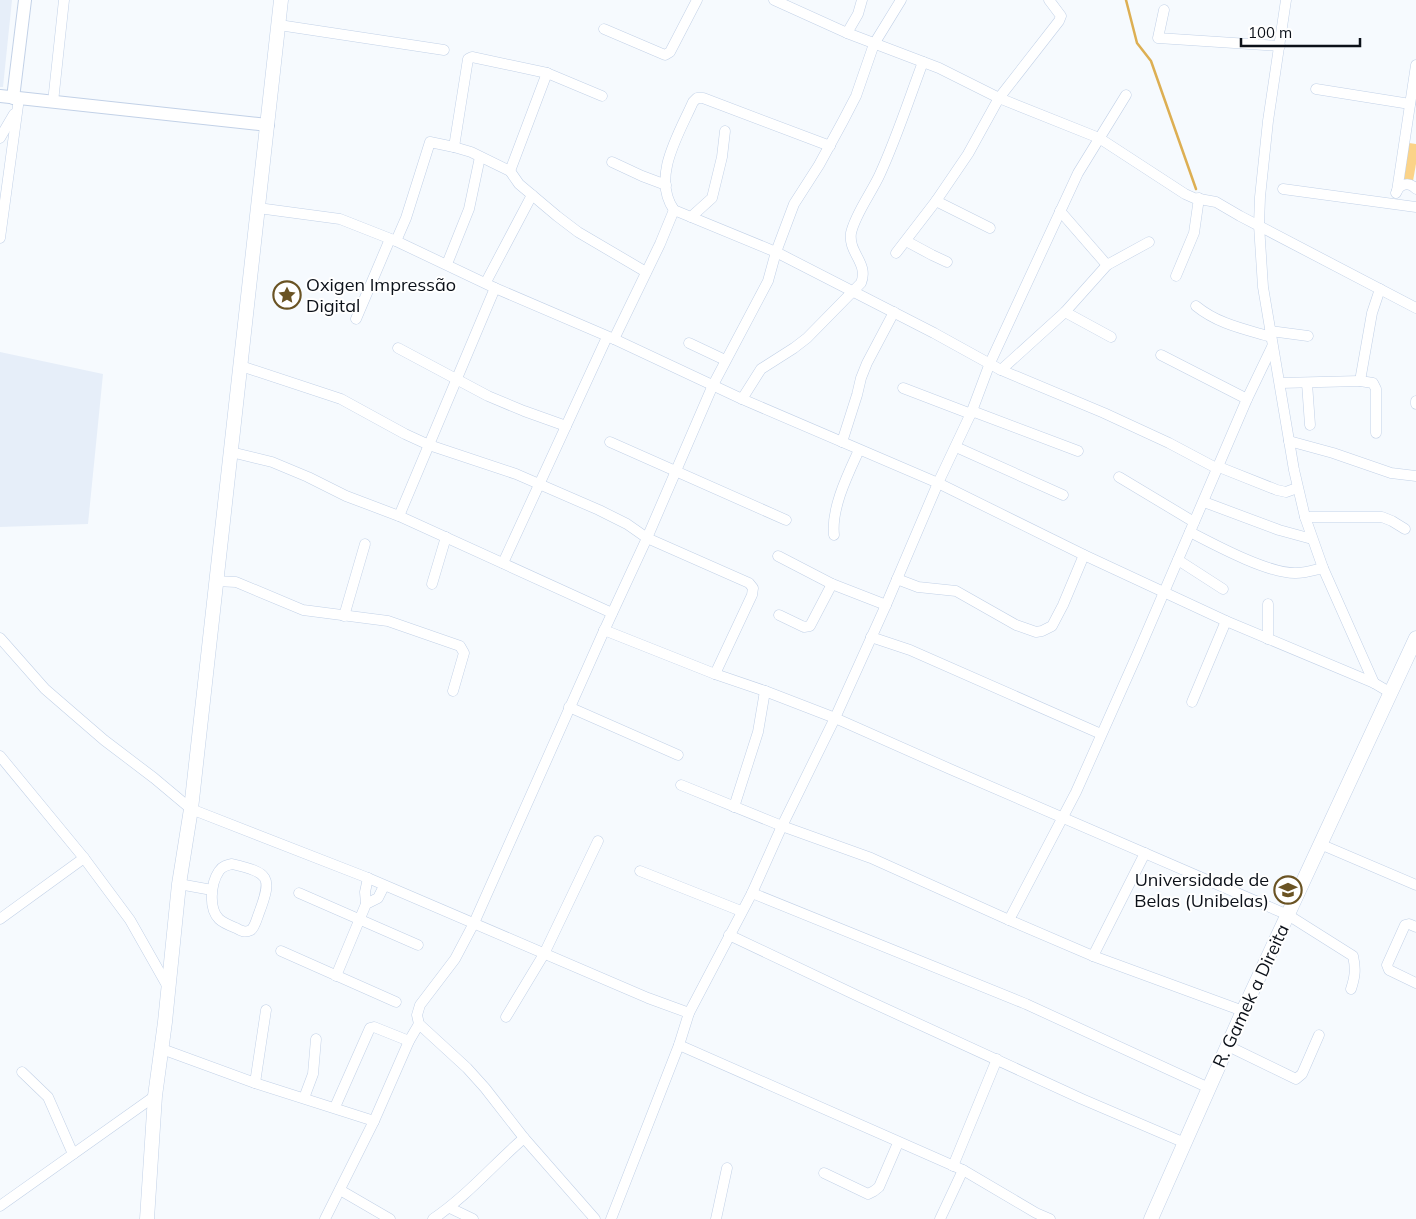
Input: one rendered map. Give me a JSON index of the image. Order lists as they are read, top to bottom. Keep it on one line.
{"streets":{"main road":["R. Gamek a Direita"]},"places":{"place":["Oxigen Impressão Digital"],"school or university":["Universidade de Belas (Unibelas)"]},"scale_bar":"100 m"}
